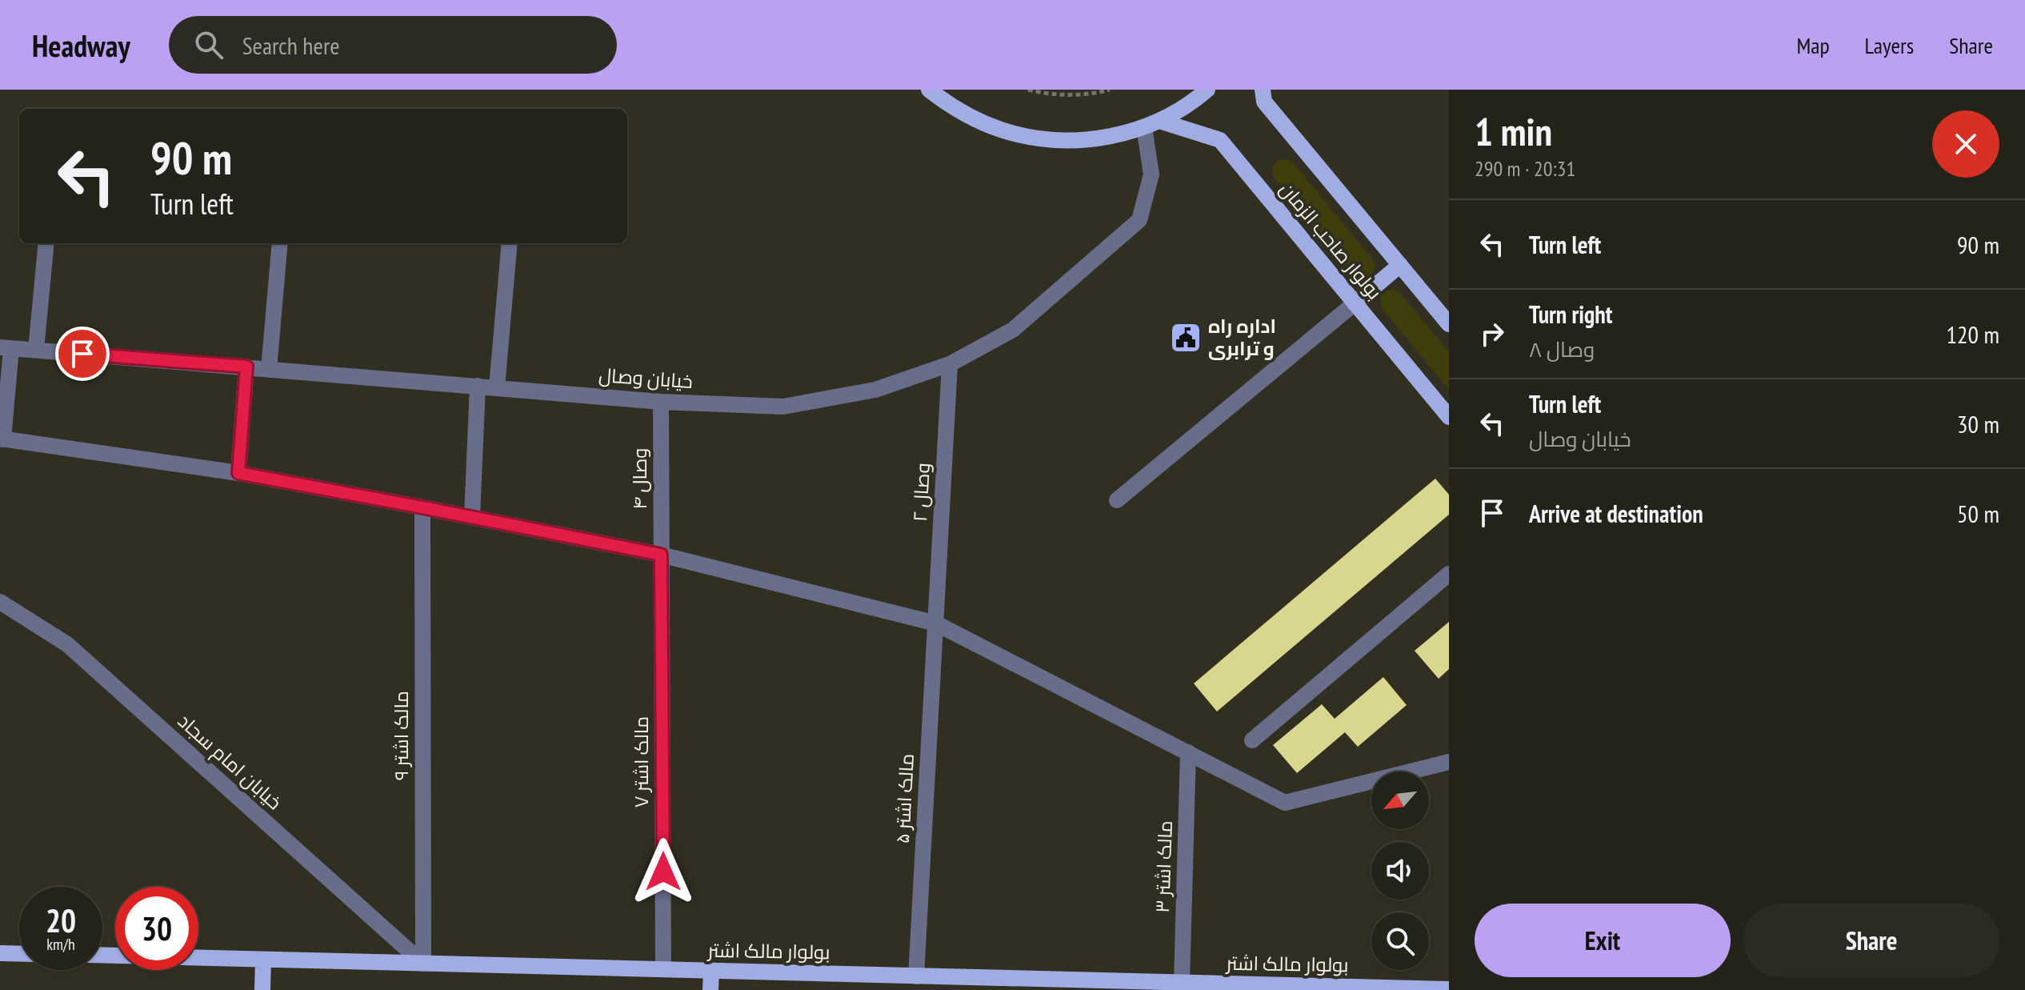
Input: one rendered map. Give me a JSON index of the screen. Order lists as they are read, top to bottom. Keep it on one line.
{"streets":{"main road":["بولوار صاحب الزمان","بولوار مالک اشتر"],"street":["خیابان وصال","وصال ۴","وصال ۲","مالک اشتر ۹","خیابان امام سجاد","مالک اشتر ۷","مالک اشتر ۵","مالک اشتر ۳"]},"crossings":[["بولوار صاحب الزمان","خیابان وصال"],["خیابان وصال","وصال ۴"],["خیابان وصال","وصال ۲"],["وصال ۴","مالک اشتر ۷"],["وصال ۲","مالک اشتر ۵"],["مالک اشتر ۹","خیابان امام سجاد"],["مالک اشتر ۹","بولوار مالک اشتر"],["خیابان امام سجاد","بولوار مالک اشتر"],["مالک اشتر ۷","بولوار مالک اشتر"],["مالک اشتر ۵","بولوار مالک اشتر"],["مالک اشتر ۳","بولوار مالک اشتر"]],"places":{"public building":["اداره راه و ترابری"]},"north":"bottom left","page":{"header":"Headway","search":"Search here","nav":["Map","Layers","Share"],"heading":["1 min","290 m · 20:31"],"turn":["90 m","Turn left"],"list":[{"name":"Turn left","value":"90 m"},{"name":"Turn right","note":"وصال ۸","value":"120 m"},{"name":"Turn left","note":"خیابان وصال","value":"30 m"},{"name":"Arrive at destination","value":"50 m"}],"speed":"20 km/h","limit":"30","buttons":["Exit","Share"]}}
